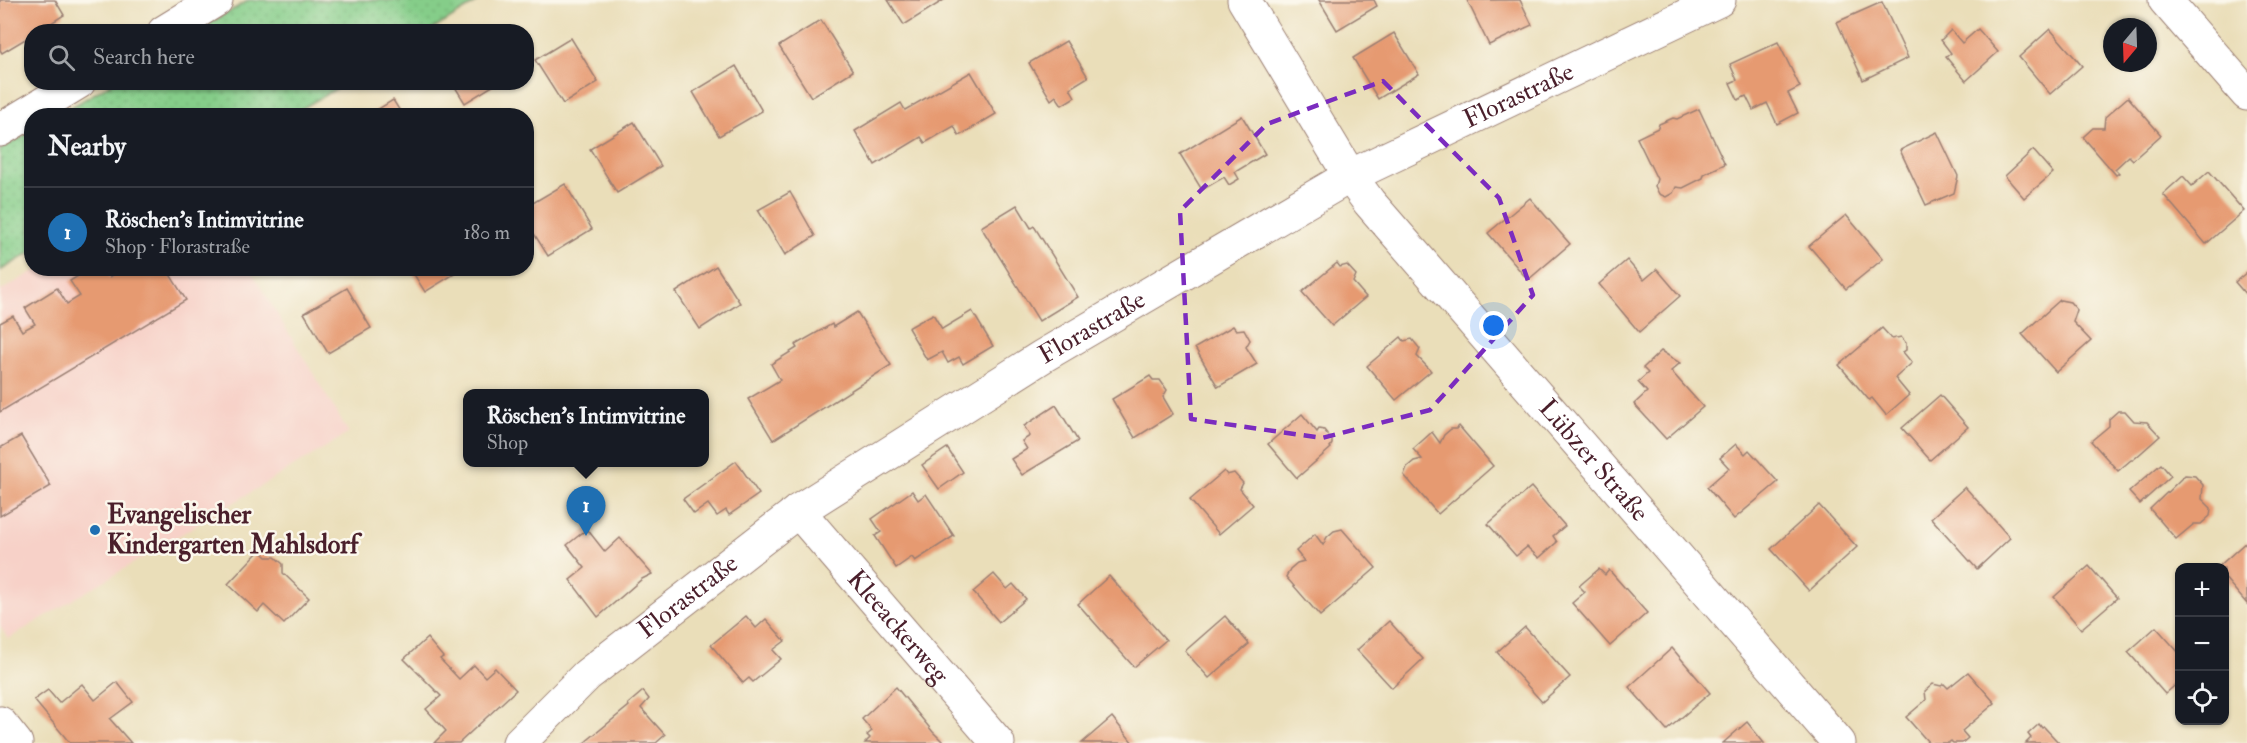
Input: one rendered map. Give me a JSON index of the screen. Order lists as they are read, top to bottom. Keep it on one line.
{"streets":{"street":["Florastraße","Lübzer Straße","Kleeackerweg"]},"crossings":[["Florastraße","Lübzer Straße"],["Florastraße","Kleeackerweg"]],"places":["Evangelischer Kindergarten Mahlsdorf"],"north":"bottom","page":{"search":"Search here","heading":"Nearby","list":[{"mark":"1","name":"Röschen's Intimvitrine","note":"Shop · Florastraße","value":"180 m"}],"popup":["Röschen's Intimvitrine","Shop"],"pins":"1","map_buttons":["+","−"]}}
